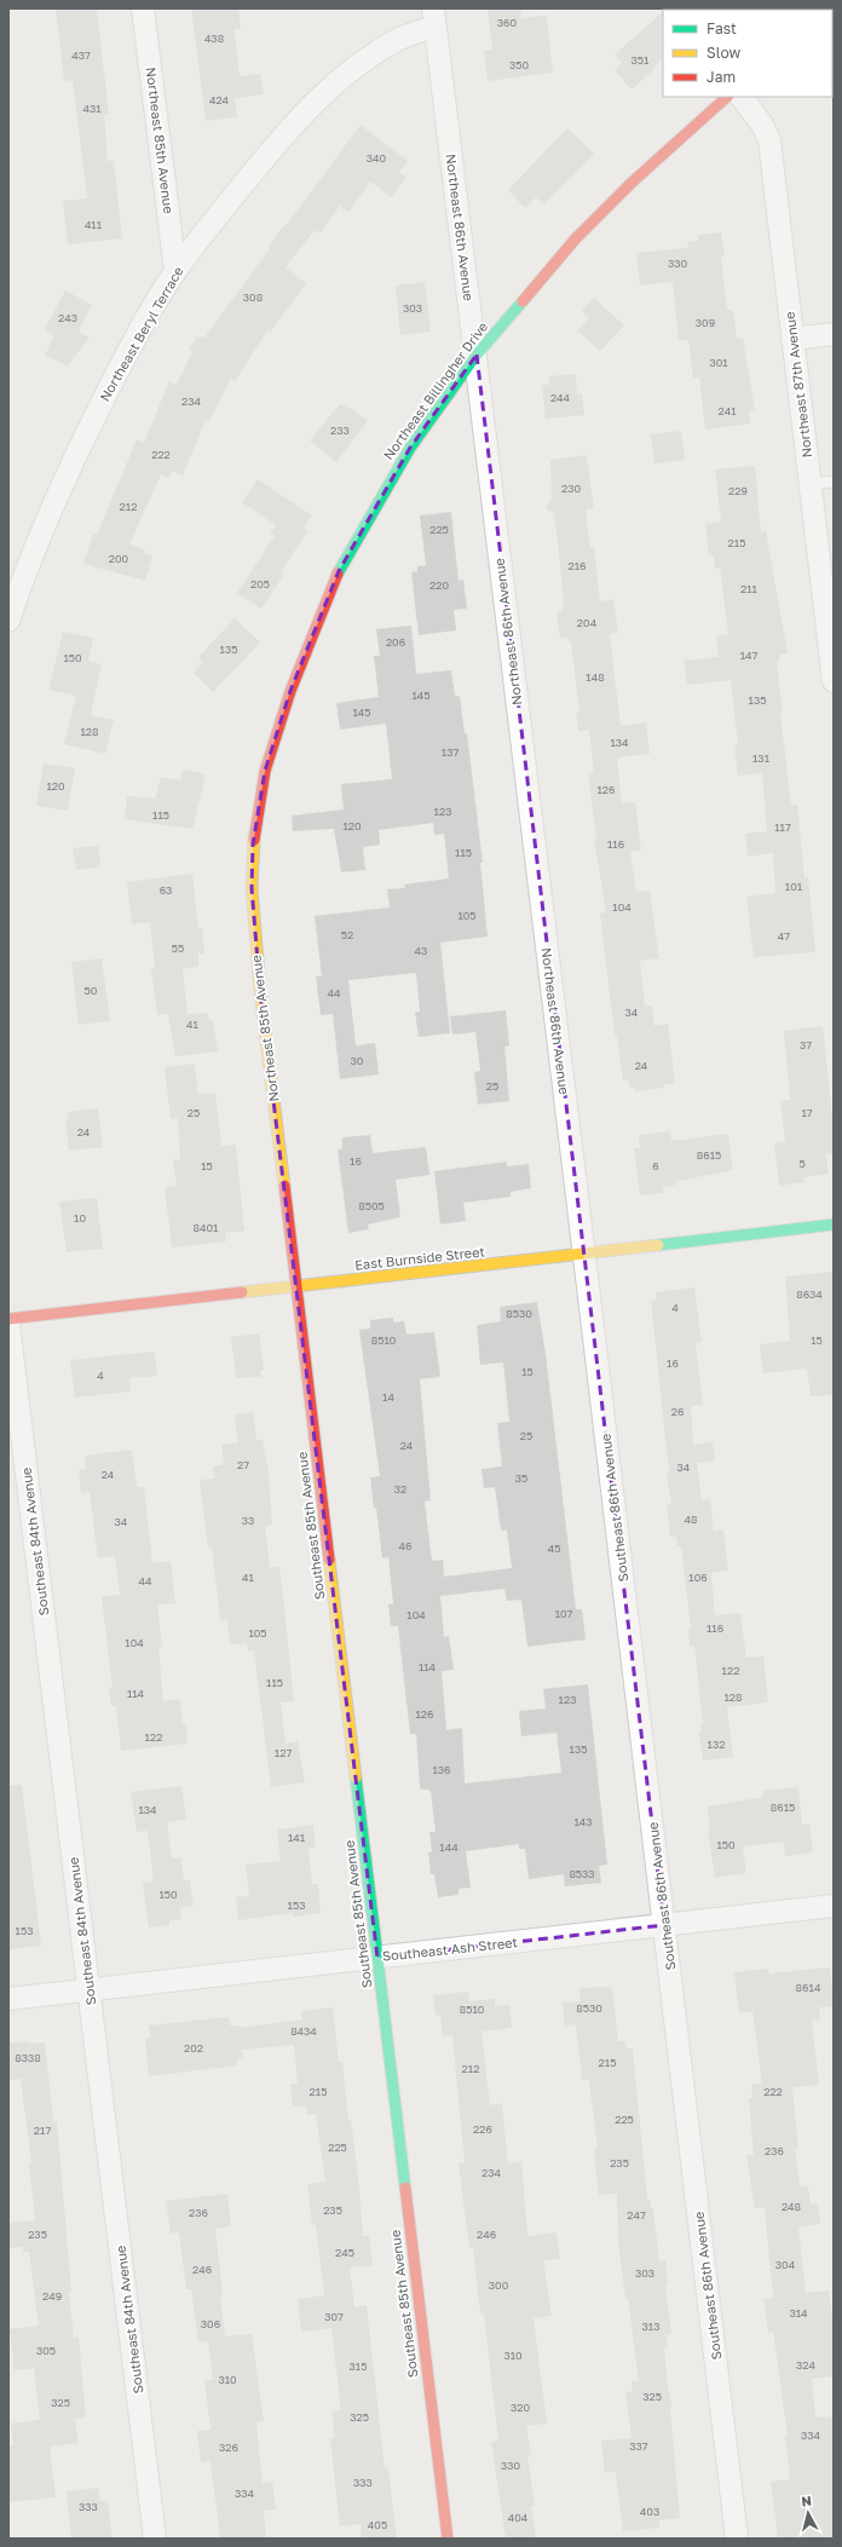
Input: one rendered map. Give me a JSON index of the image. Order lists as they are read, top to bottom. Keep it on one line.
{"streets":{"street":["Northeast 85th Avenue","Northeast 86th Avenue","Northeast Beryl Terrace","Northeast 87th Avenue","Northeast Billingher Drive","East Burnside Street","Southeast 86th Avenue","Southeast 85th Avenue","Southeast 84th Avenue","Southeast Ash Street"]},"crossings":[["Northeast 85th Avenue","Northeast Beryl Terrace"],["Northeast 85th Avenue","Northeast Billingher Drive"],["Northeast 85th Avenue","East Burnside Street"],["Northeast 85th Avenue","Southeast 85th Avenue"],["Northeast 86th Avenue","Northeast Beryl Terrace"],["Northeast 86th Avenue","Northeast Billingher Drive"],["Northeast 86th Avenue","East Burnside Street"],["Northeast 86th Avenue","Southeast 86th Avenue"],["East Burnside Street","Southeast 86th Avenue"],["East Burnside Street","Southeast 85th Avenue"],["Southeast 86th Avenue","Southeast Ash Street"],["Southeast 85th Avenue","Southeast Ash Street"],["Southeast 84th Avenue","Southeast Ash Street"]],"house_numbers":["360","438","437","351","350","424","431","340","411","330","308","303","243","309","301","244","234","241","233","222","230","229","212","225","215","200","216","205","220","211","204","206","135","147","150","148","145","135","145","128","134","137","131","120","126","123","115","120","117","116","115","101","63","104","105","52","47","55","43","50","44","34","41","37","30","24","25","25","17","24","8615","16","5","15","6","8505","10","8401","8634","4","8530","8510","15","16","15","4","14","26","25","24","27","34","24","35","32","48","33","34","46","45","41","106","44","107","104","116","105","104","114","122","115","114","128","123","126","122","132","135","127","136","8615","134","143","141","150","144","8533","150","153","153","8614","8530","8510","8434","202","8338","215","212","215","222","225","226","217","225","236","235","234","248","235","236","247","235","246","245","304","246","303","300","249","314","307","306","313","305","310","324","315","310","325","325","320","325","334","337","326","330","333","334","333","403","404","405"],"legend":["Fast","Slow","Jam"],"north":"top"}
